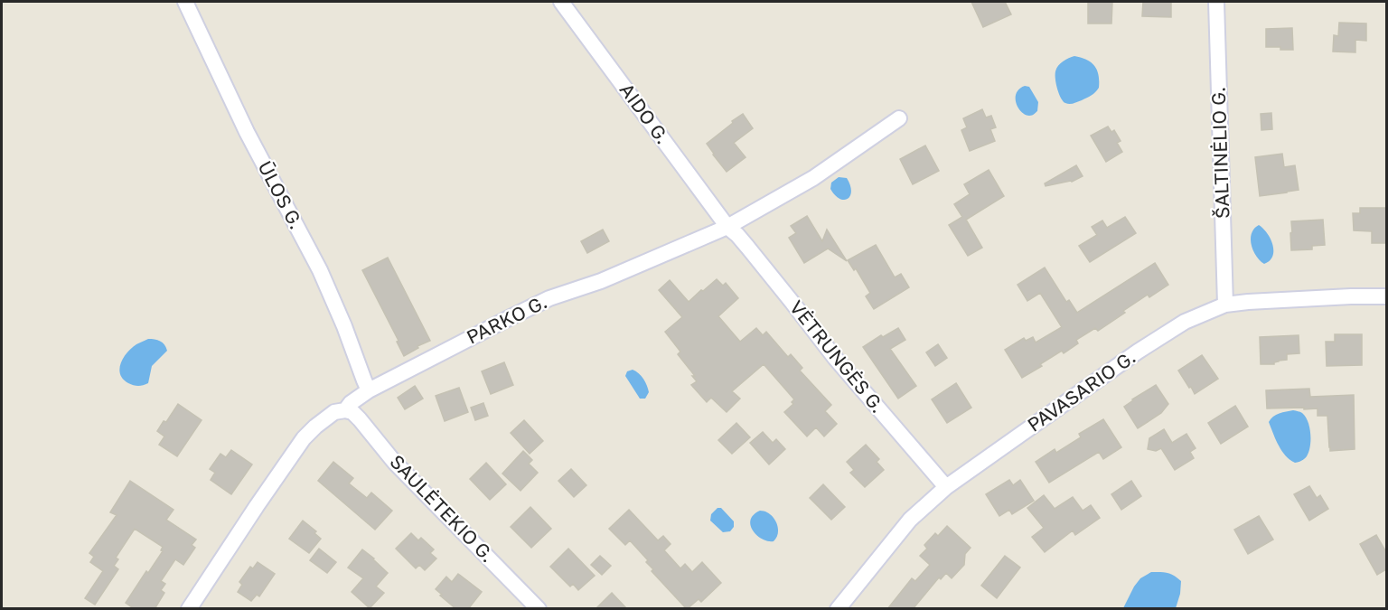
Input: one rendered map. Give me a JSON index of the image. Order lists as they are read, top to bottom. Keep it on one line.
{"streets":{"street":["AIDO G.","ŠALTINĖLIO G.","ŪLOS G.","PARKO G.","VĖTRUNGĖS G.","PAVASARIO G.","SAULĖTEKIO G."]},"crossings":[["AIDO G.","PARKO G."],["AIDO G.","VĖTRUNGĖS G."],["ŠALTINĖLIO G.","PAVASARIO G."],["ŪLOS G.","PARKO G."],["PARKO G.","VĖTRUNGĖS G."],["PARKO G.","SAULĖTEKIO G."],["VĖTRUNGĖS G.","PAVASARIO G."]]}
